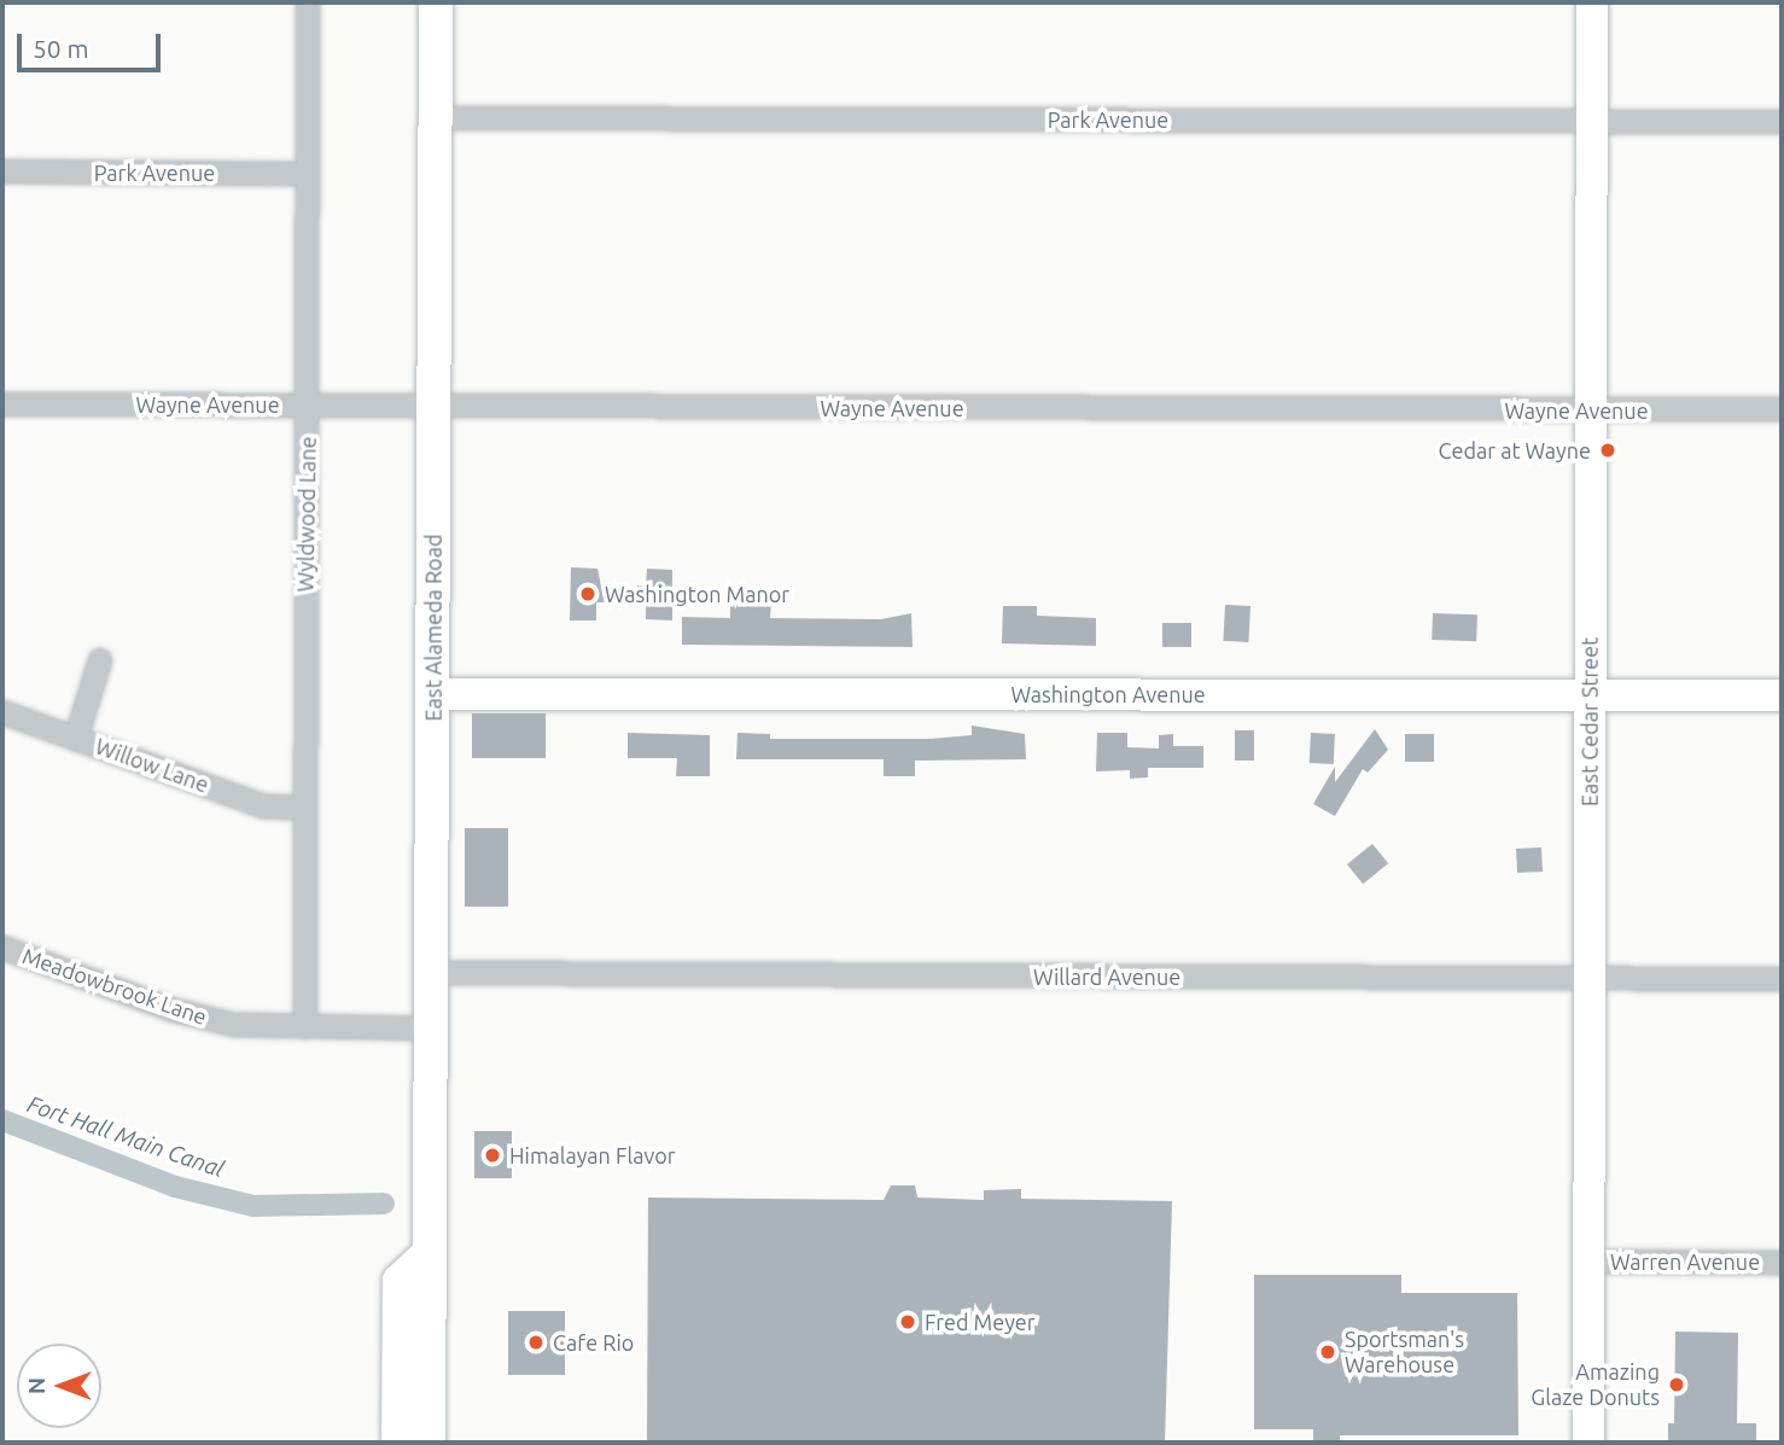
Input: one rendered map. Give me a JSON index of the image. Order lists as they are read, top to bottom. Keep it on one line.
{"streets":{"main road":["East Alameda Road"],"street":["Park Avenue","Wayne Avenue","Wyldwood Lane","Washington Avenue","East Cedar Street","Willow Lane","Willard Avenue","Meadowbrook Lane","Warren Avenue"]},"crossings":[["Park Avenue","Wyldwood Lane"],["Park Avenue","East Alameda Road"],["Park Avenue","East Cedar Street"],["Wayne Avenue","Wyldwood Lane"],["Wayne Avenue","East Alameda Road"],["Wayne Avenue","East Cedar Street"],["Wyldwood Lane","Willow Lane"],["Wyldwood Lane","Meadowbrook Lane"],["East Alameda Road","Washington Avenue"],["East Alameda Road","Willard Avenue"],["East Alameda Road","Meadowbrook Lane"],["Washington Avenue","East Cedar Street"],["East Cedar Street","Willard Avenue"],["East Cedar Street","Warren Avenue"]],"water":["Fort Hall Main Canal"],"places":["Cedar at Wayne","Washington Manor","Himalayan Flavor","Fred Meyer","Cafe Rio","Sportsman's Warehouse","Amazing Glaze Donuts"],"scale_bar":"50 m","north":"left"}
